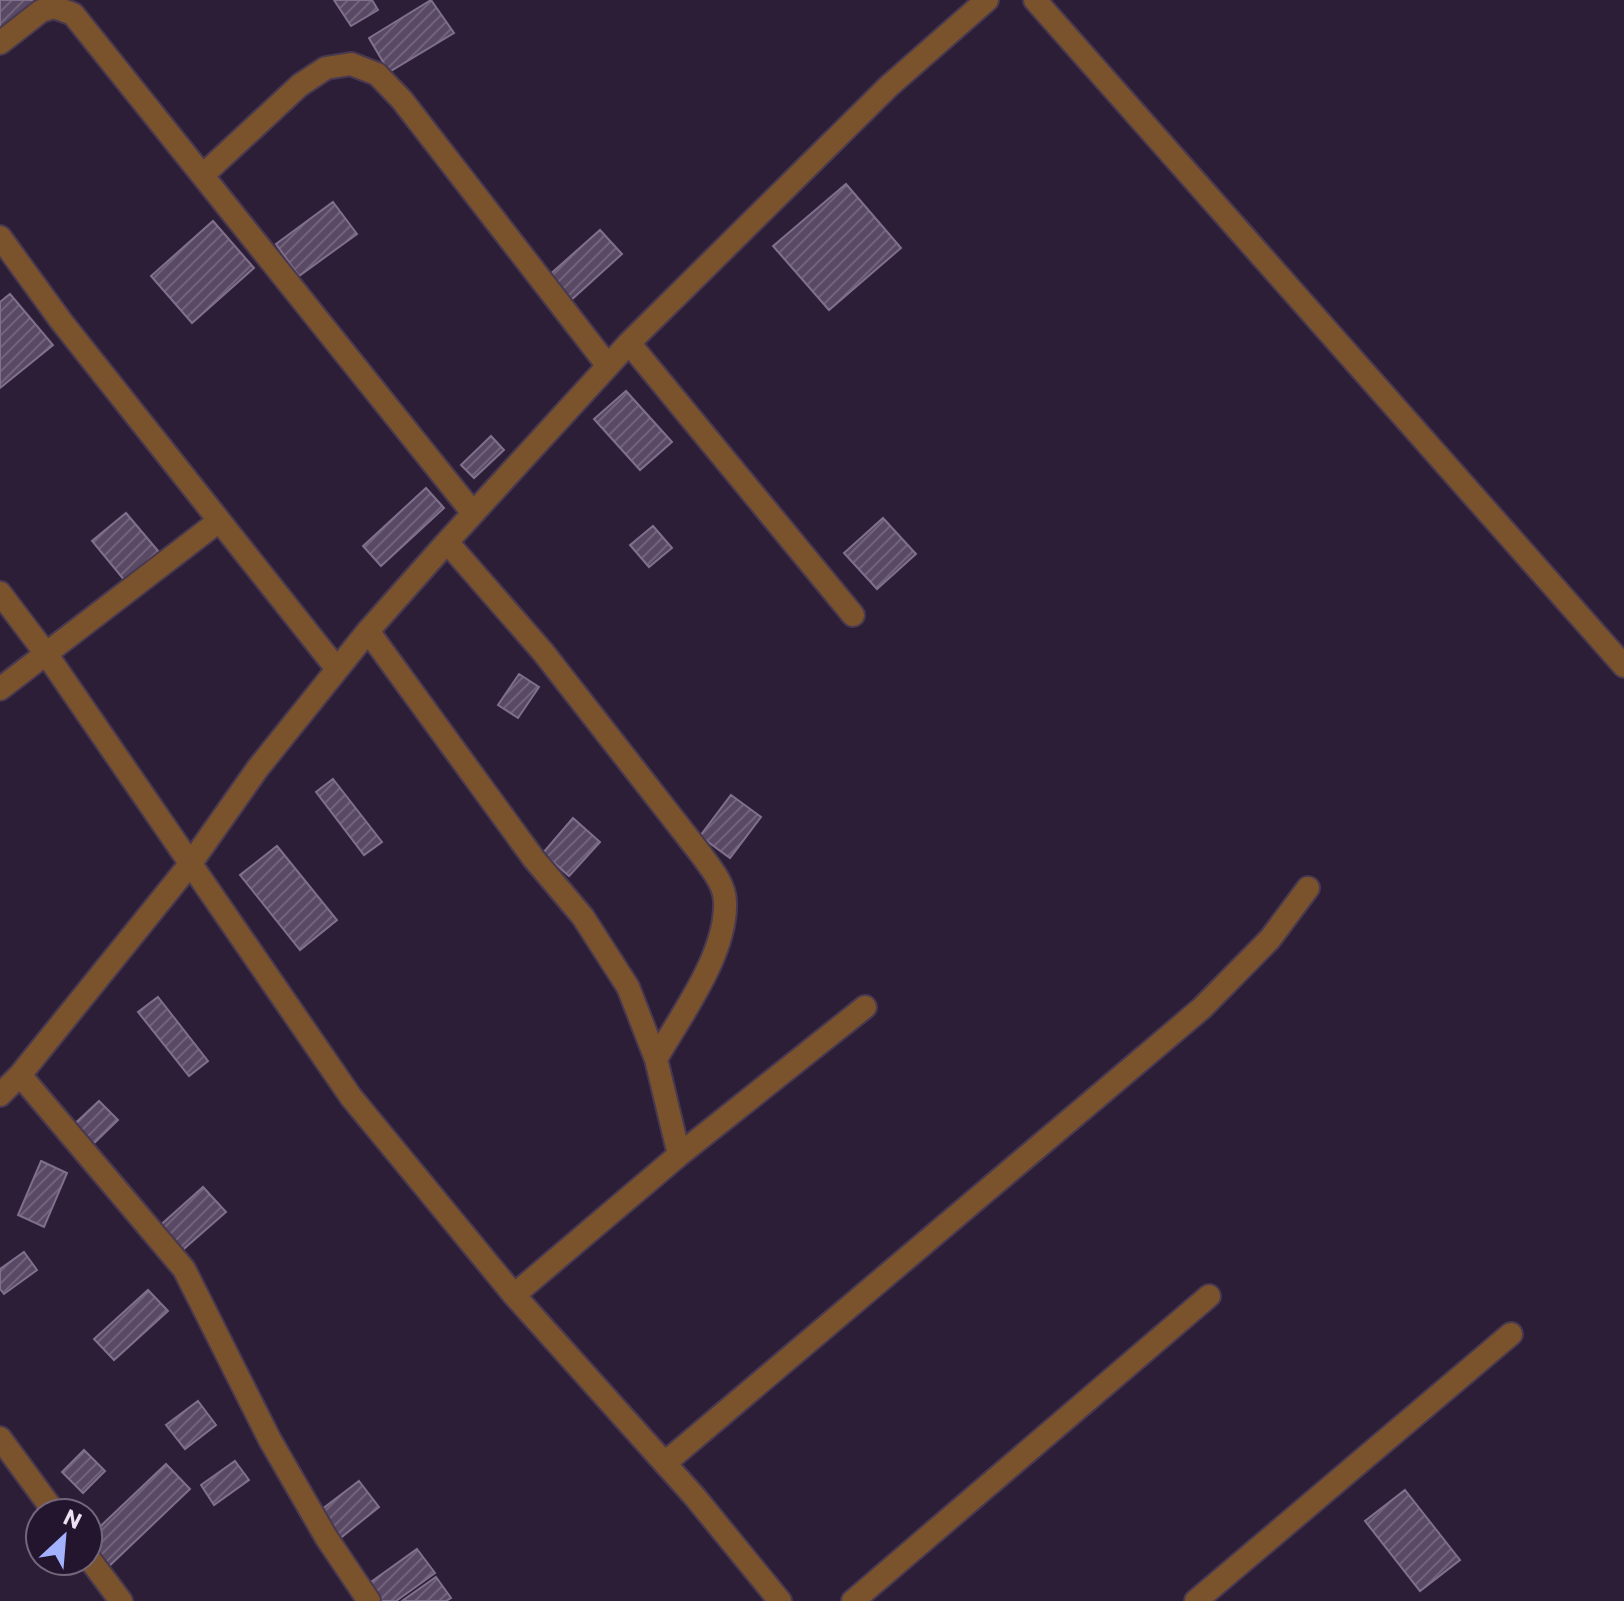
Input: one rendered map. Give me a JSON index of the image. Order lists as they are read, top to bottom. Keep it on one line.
{"north":"top right"}
